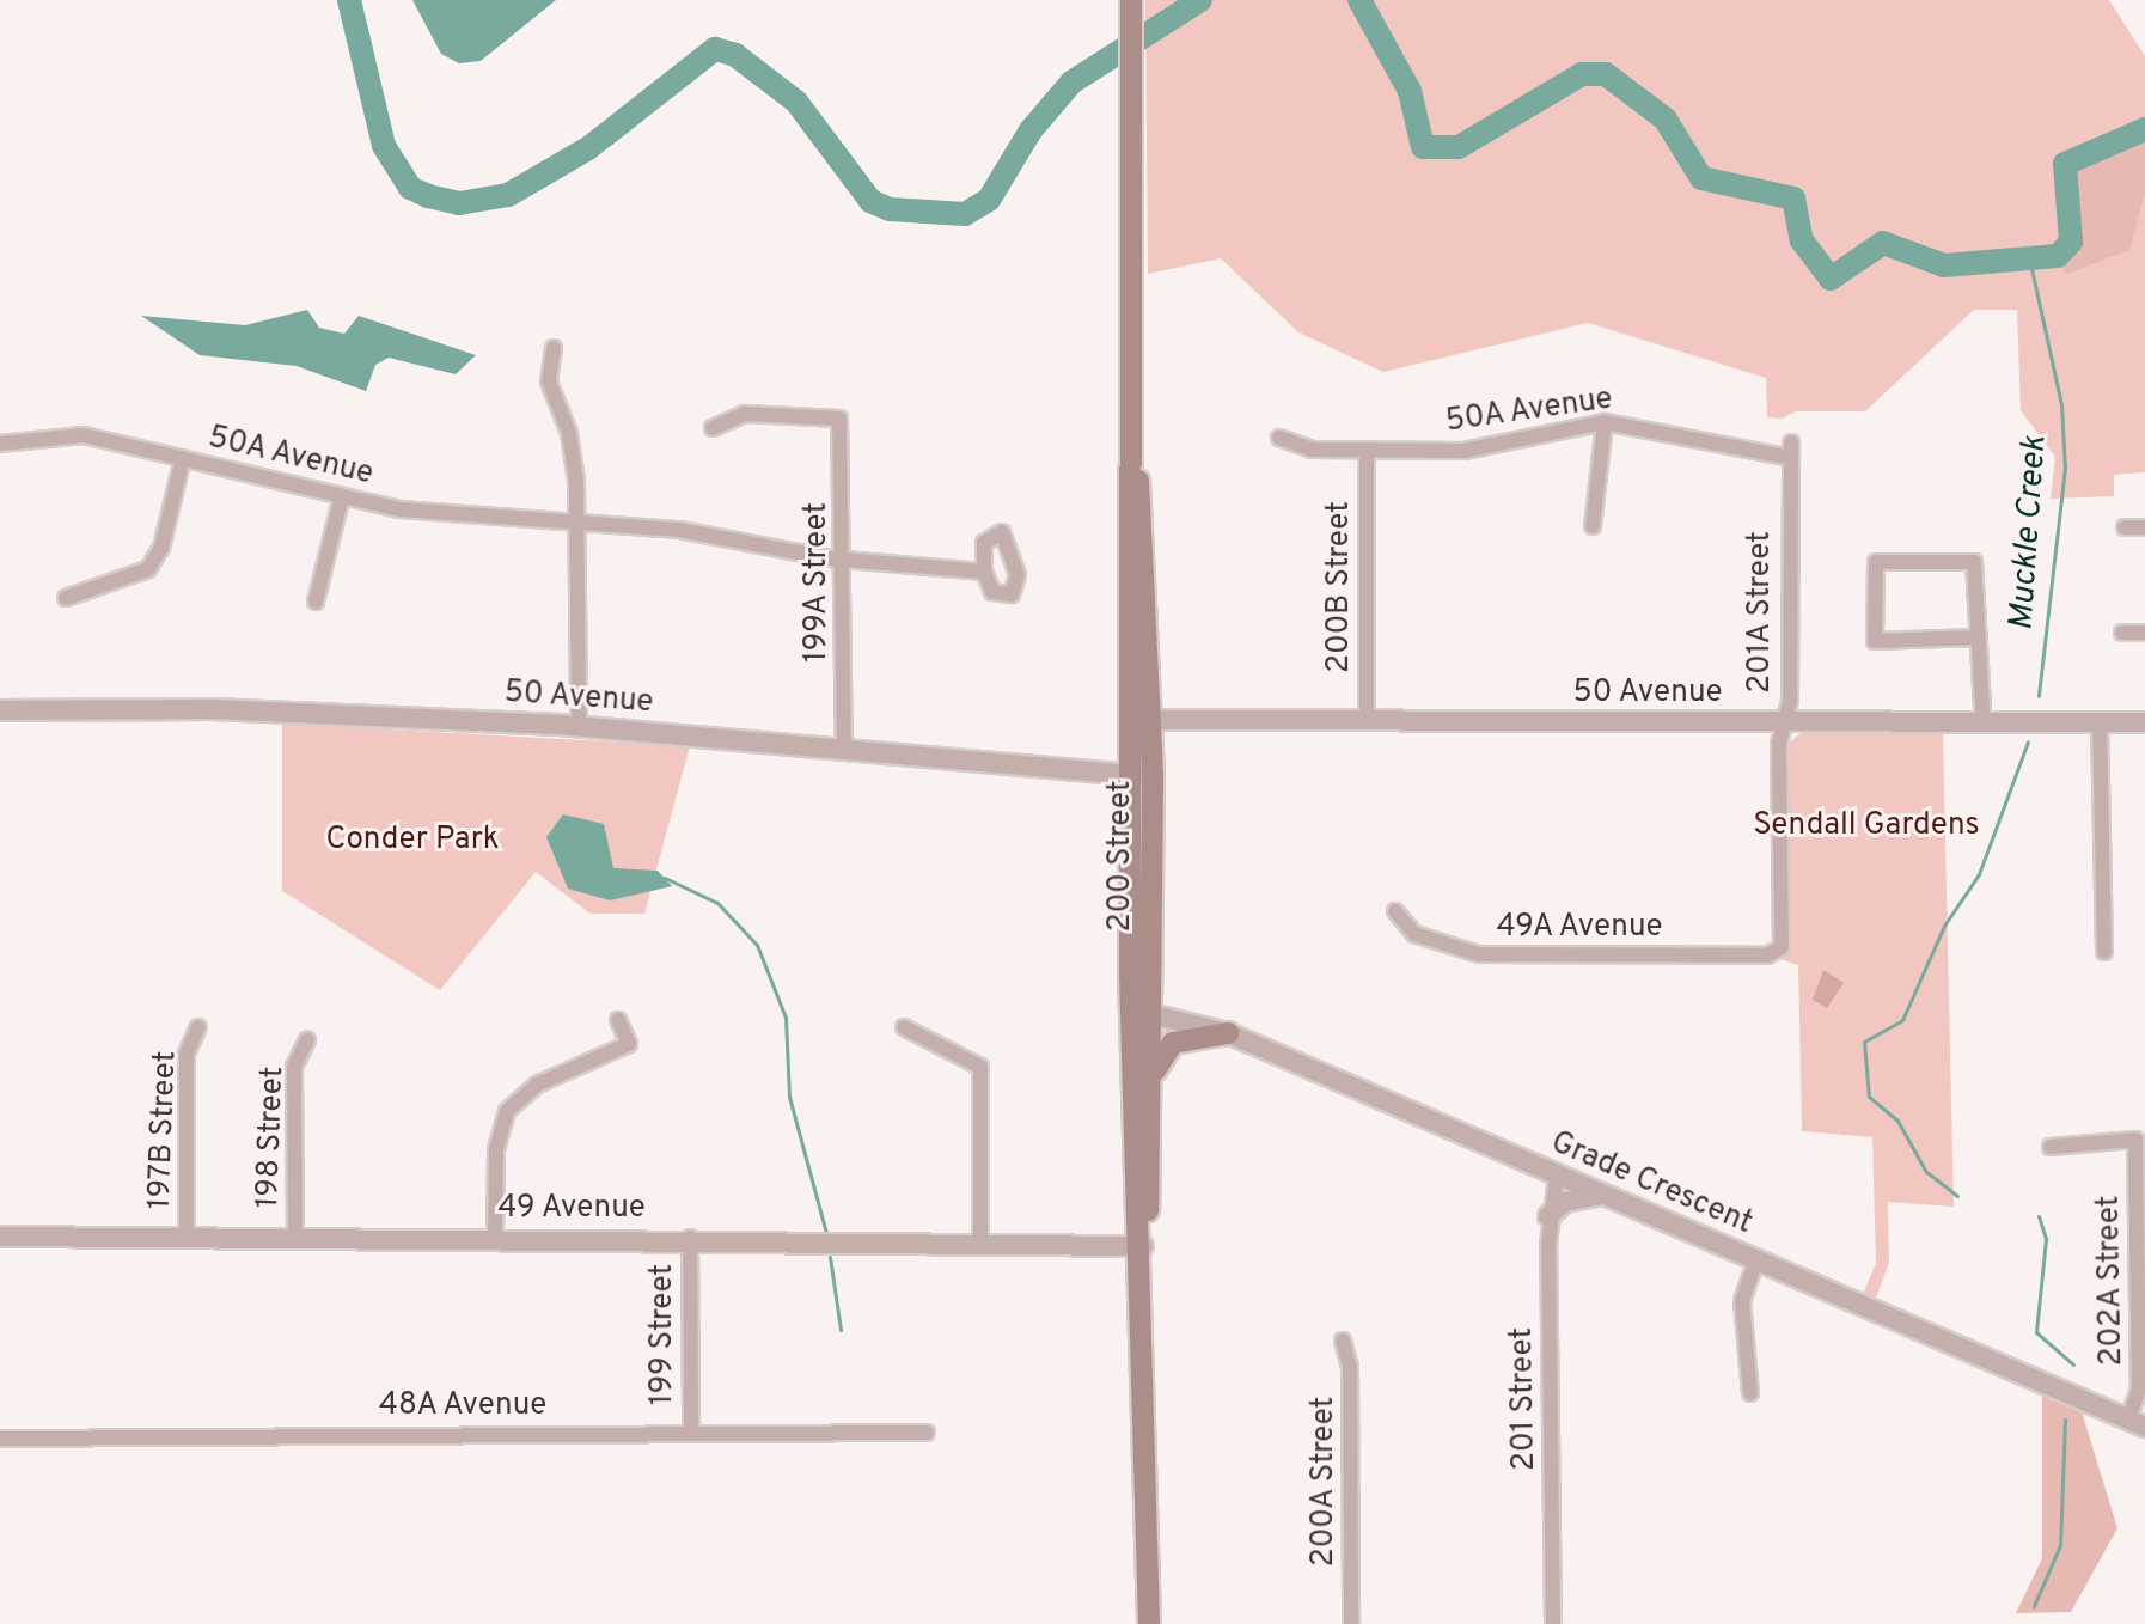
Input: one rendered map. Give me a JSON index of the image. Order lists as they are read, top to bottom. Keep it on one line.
{"streets":{"main road":["200 Street"],"street":["50A Avenue","199A Street","200B Street","201A Street","50 Avenue","49A Avenue","197B Street","198 Street","Grade Crescent","49 Avenue","202A Street","199 Street","201 Street","48A Avenue","200A Street"]},"crossings":[["50A Avenue","199A Street"],["50A Avenue","200B Street"],["50A Avenue","201A Street"],["199A Street","50 Avenue"],["200B Street","50 Avenue"],["201A Street","50 Avenue"],["201A Street","49A Avenue"],["50 Avenue","200 Street"],["200 Street","Grade Crescent"],["200 Street","49 Avenue"],["197B Street","49 Avenue"],["198 Street","49 Avenue"],["Grade Crescent","202A Street"],["Grade Crescent","201 Street"],["49 Avenue","199 Street"],["199 Street","48A Avenue"]],"water":["Muckle Creek"],"parks":["Sendall Gardens","Conder Park"]}
